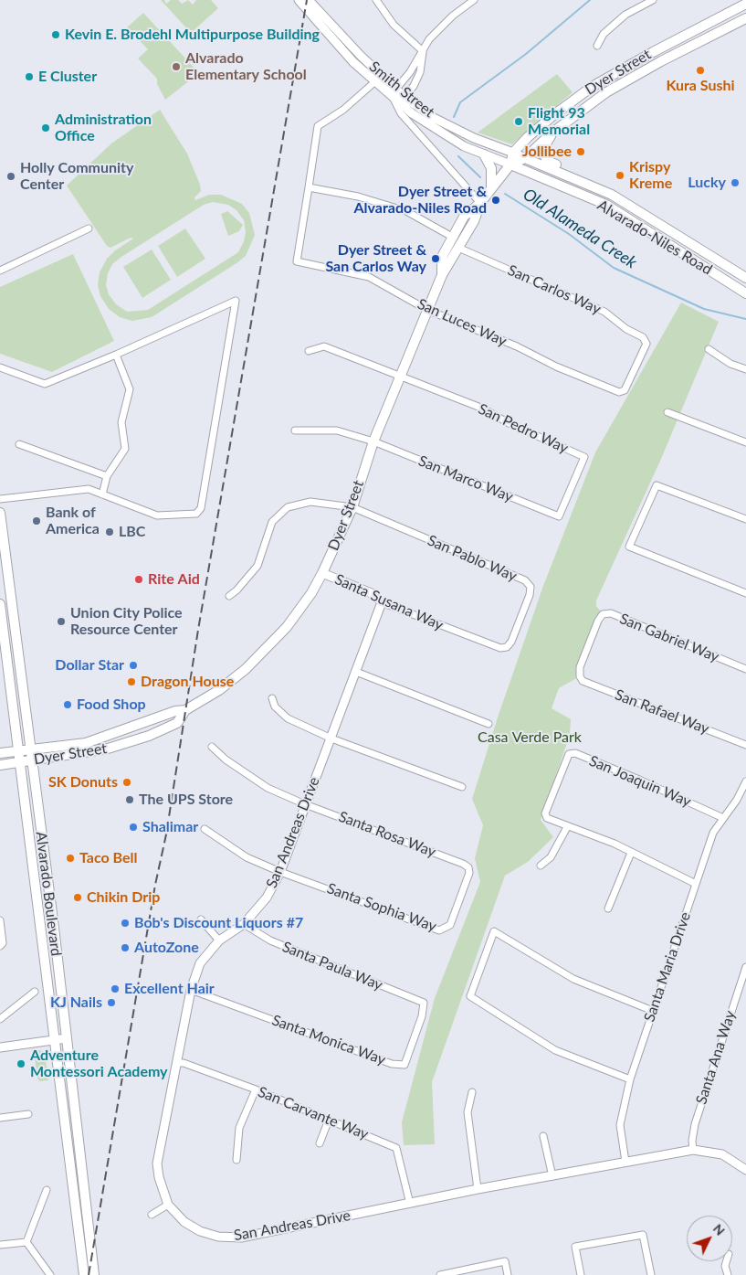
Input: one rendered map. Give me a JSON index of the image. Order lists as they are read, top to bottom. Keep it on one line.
{"streets":{"main road":["Dyer Street","Alvarado-Niles Road","Alvarado Boulevard"],"street":["Smith Street","San Carlos Way","San Luces Way","San Pedro Way","San Marco Way","San Pablo Way","Santa Susana Way","San Gabriel Way","San Rafael Way","San Joaquin Way","San Andreas Drive","Santa Rosa Way","Santa Sophia Way","Santa Paula Way","Santa Maria Drive","Santa Monica Way","Santa Ana Way","San Carvante Way"]},"crossings":[["Dyer Street","Smith Street"],["Dyer Street","Alvarado-Niles Road"],["Dyer Street","San Carlos Way"],["Dyer Street","San Luces Way"],["Dyer Street","San Pedro Way"],["Dyer Street","San Marco Way"],["Dyer Street","San Pablo Way"],["Dyer Street","Santa Susana Way"],["Dyer Street","Alvarado Boulevard"],["Smith Street","Alvarado-Niles Road"],["San Carlos Way","San Luces Way"],["San Pedro Way","San Marco Way"],["San Pablo Way","Santa Susana Way"],["Santa Susana Way","San Andreas Drive"],["San Gabriel Way","San Rafael Way"],["San Joaquin Way","Santa Maria Drive"],["San Andreas Drive","Santa Rosa Way"],["San Andreas Drive","Santa Sophia Way"],["San Andreas Drive","Santa Paula Way"],["San Andreas Drive","Santa Maria Drive"],["San Andreas Drive","Santa Monica Way"],["San Andreas Drive","Santa Ana Way"],["San Andreas Drive","San Carvante Way"],["Santa Rosa Way","Santa Sophia Way"],["Santa Paula Way","Santa Monica Way"]],"water":["Old Alameda Creek"],"parks":["Casa Verde Park"],"places":["Kevin E. Brodehl Multipurpose Building","Alvarado Elementary School","Kura Sushi","E Cluster","Flight 93 Memorial","Administration Office","Jollibee","Krispy Kreme","Holly Community Center","Lucky","Dyer Street & Alvarado-Niles Road","Dyer Street & San Carlos Way","Bank of America","LBC","Rite Aid","Union City Police Resource Center","Dollar Star","Dragon House","Food Shop","SK Donuts","The UPS Store","Shalimar","Taco Bell","Chikin Drip","Bob's Discount Liquors #7","AutoZone","Excellent Hair","KJ Nails","Adventure Montessori Academy"],"north":"top right"}
